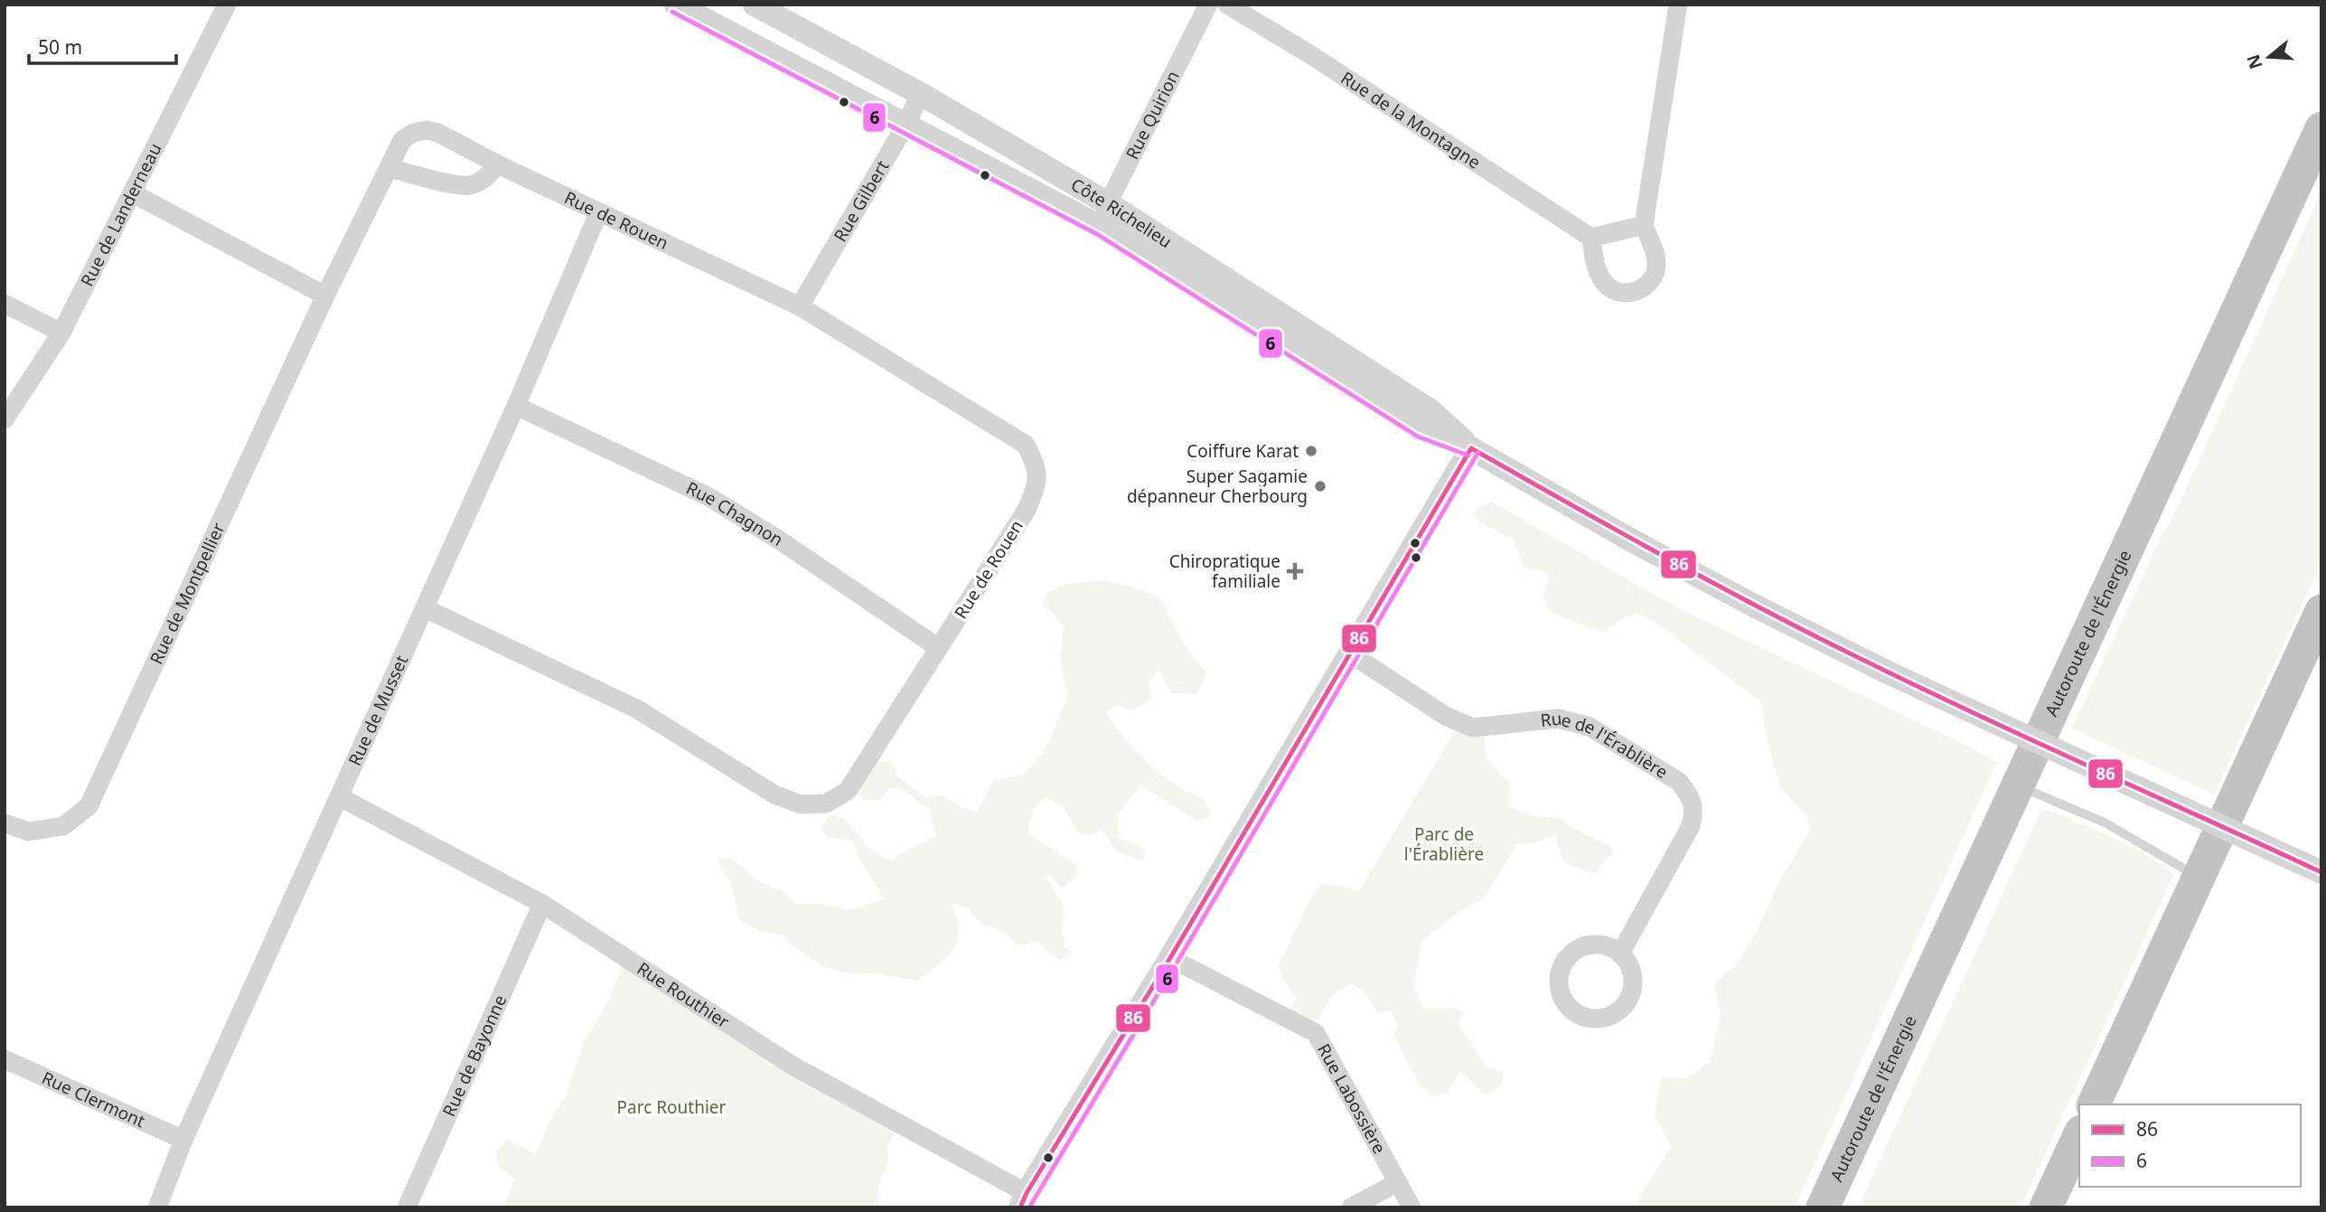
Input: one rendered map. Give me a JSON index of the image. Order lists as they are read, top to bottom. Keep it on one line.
{"streets":{"highway":["Autoroute de l'Énergie"],"street":["Rue Quirion","Rue de la Montagne","Rue Gilbert","Côte Richelieu","Rue de Landerneau","Rue de Rouen","Rue Chagnon","Rue de Montpellier","Rue de Musset","Rue de l'Érablière","Rue Routhier","Rue de Bayonne","Rue Labossière","Rue Clermont"]},"crossings":[["Rue Quirion","Côte Richelieu"],["Rue Gilbert","Côte Richelieu"],["Rue Gilbert","Rue de Rouen"],["Rue de Rouen","Rue Chagnon"],["Rue de Rouen","Rue de Montpellier"],["Rue de Rouen","Rue de Musset"],["Rue Chagnon","Rue de Musset"],["Rue de Musset","Rue Routhier"],["Rue de Musset","Rue Clermont"],["Rue Routhier","Rue de Bayonne"]],"parks":["Parc de l'Érablière","Parc Routhier"],"places":{"other":["Coiffure Karat","Super Sagamie dépanneur Cherbourg"],"health":["Chiropratique familiale"]},"lines":["transit line 6","transit line 86"],"legend":["86","6"],"scale_bar":"50 m","north":"left"}
